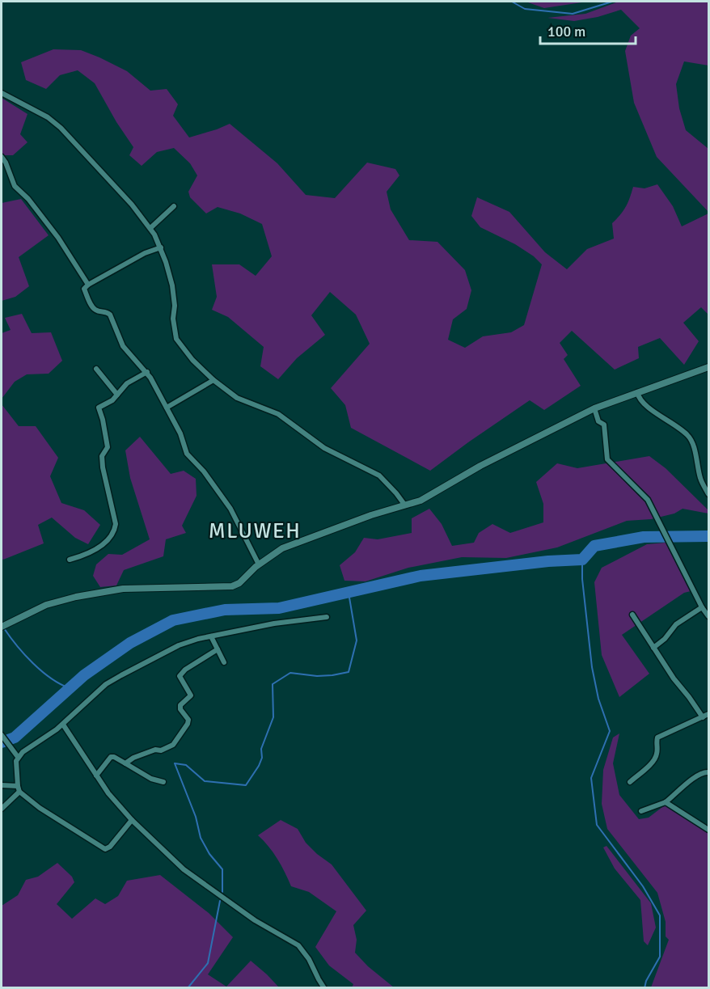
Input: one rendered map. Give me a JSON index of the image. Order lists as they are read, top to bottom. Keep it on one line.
{"districts":["MLUWEH"],"scale_bar":"100 m"}
